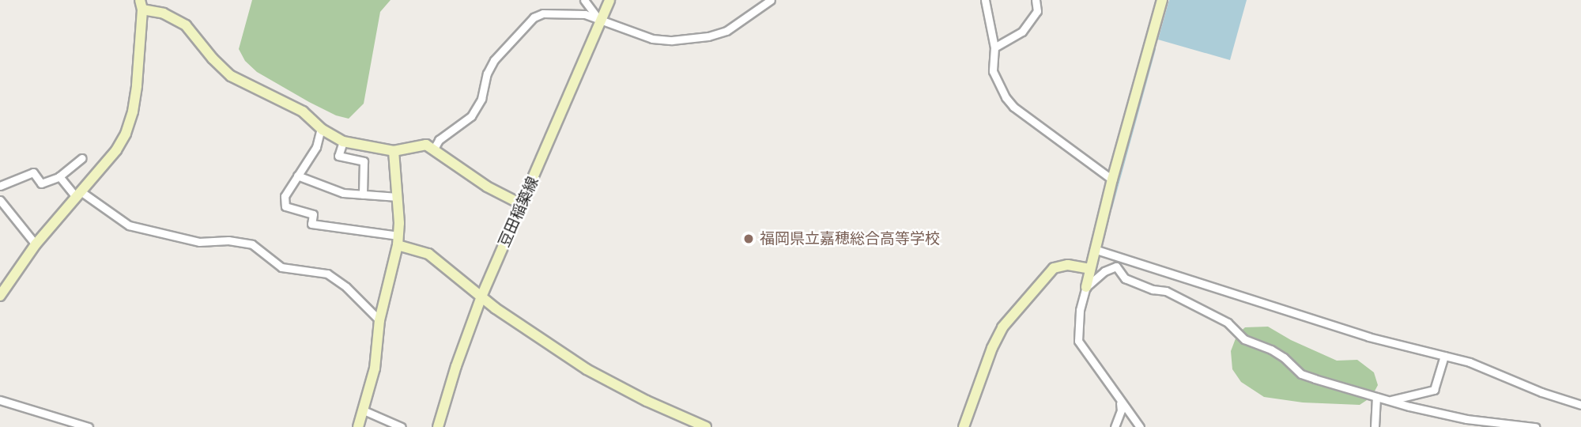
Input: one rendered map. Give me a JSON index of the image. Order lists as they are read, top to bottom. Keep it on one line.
{"streets":{"street":["豆田稲築線"]},"places":["福岡県立嘉穂総合高等学校"]}
